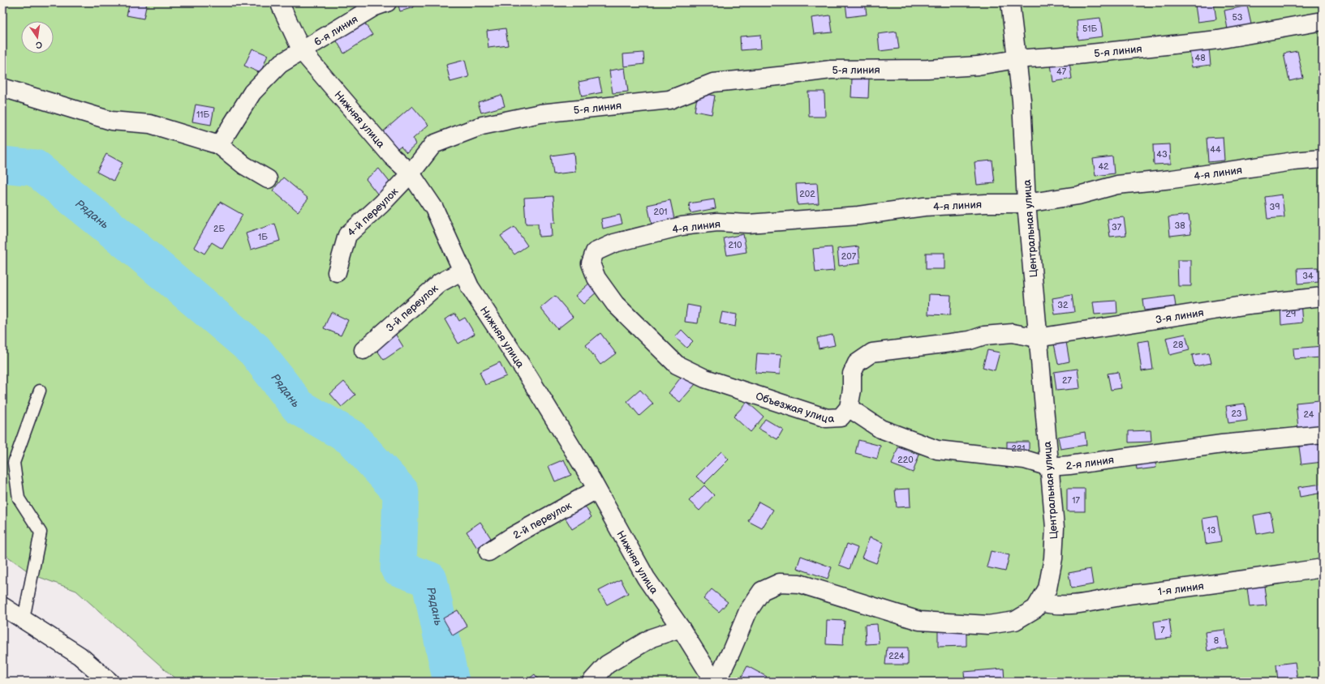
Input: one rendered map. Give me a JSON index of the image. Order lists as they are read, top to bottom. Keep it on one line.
{"streets":{"street":["6-я линия","5-я линия","Нижняя улица","4-я линия","4-й переулок","Центральная улица","3-й переулок","3-я линия","Объезжая улица","2-я линия","2-й переулок","1-я линия"]},"crossings":[["6-я линия","Нижняя улица"],["5-я линия","Нижняя улица"],["5-я линия","4-й переулок"],["5-я линия","Центральная улица"],["Нижняя улица","4-й переулок"],["Нижняя улица","Центральная улица"],["Нижняя улица","3-й переулок"],["Нижняя улица","2-й переулок"],["4-я линия","Центральная улица"],["4-я линия","Объезжая улица"],["Центральная улица","3-я линия"],["Центральная улица","Объезжая улица"],["Центральная улица","2-я линия"],["Центральная улица","1-я линия"],["3-я линия","Объезжая улица"],["Объезжая улица","2-я линия"]],"water":["Рядань"],"house_numbers":["53","51Б","48","47","11Б","44","43","42","202","39","201","38","37","2Б","1Б","210","207","34","32","29","28","27","23","24","221","220","17","13","7","8","224"],"north":"bottom"}
